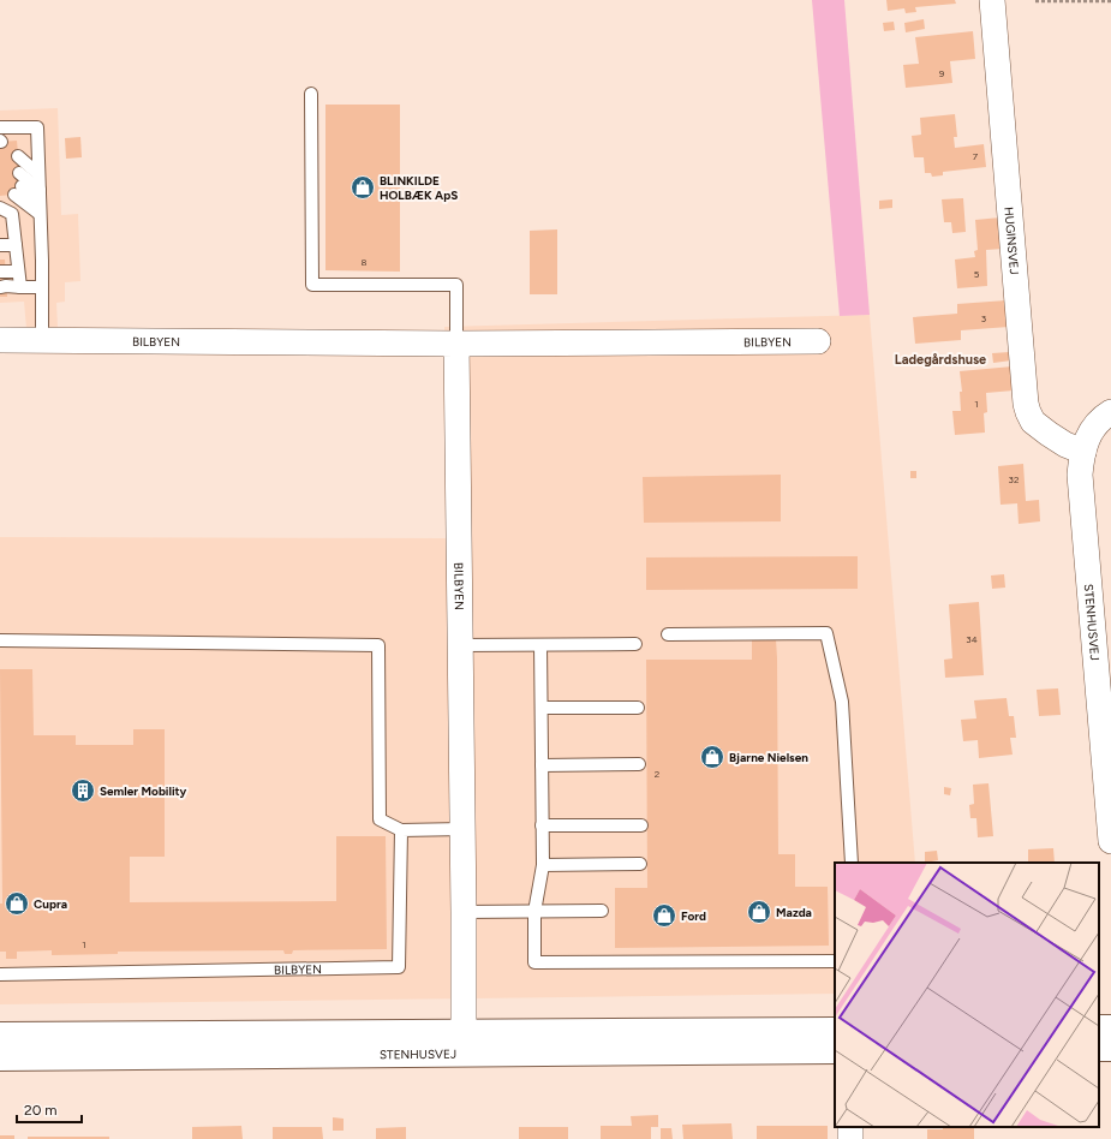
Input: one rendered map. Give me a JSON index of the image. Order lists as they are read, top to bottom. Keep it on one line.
{"streets":{"street":["HUGINSVEJ","BILBYEN","STENHUSVEJ"]},"crossings":[["HUGINSVEJ","STENHUSVEJ"],["BILBYEN","STENHUSVEJ"]],"districts":["Ladegårdshuse"],"places":{"shop":["BLINKILDE HOLBÆK ApS","Bjarne Nielsen","Cupra","Mazda","Ford"],"building":["Semler Mobility"]},"house_numbers":["9","7","8","5","3","1","32","34","2","1"],"scale_bar":"20 m"}
